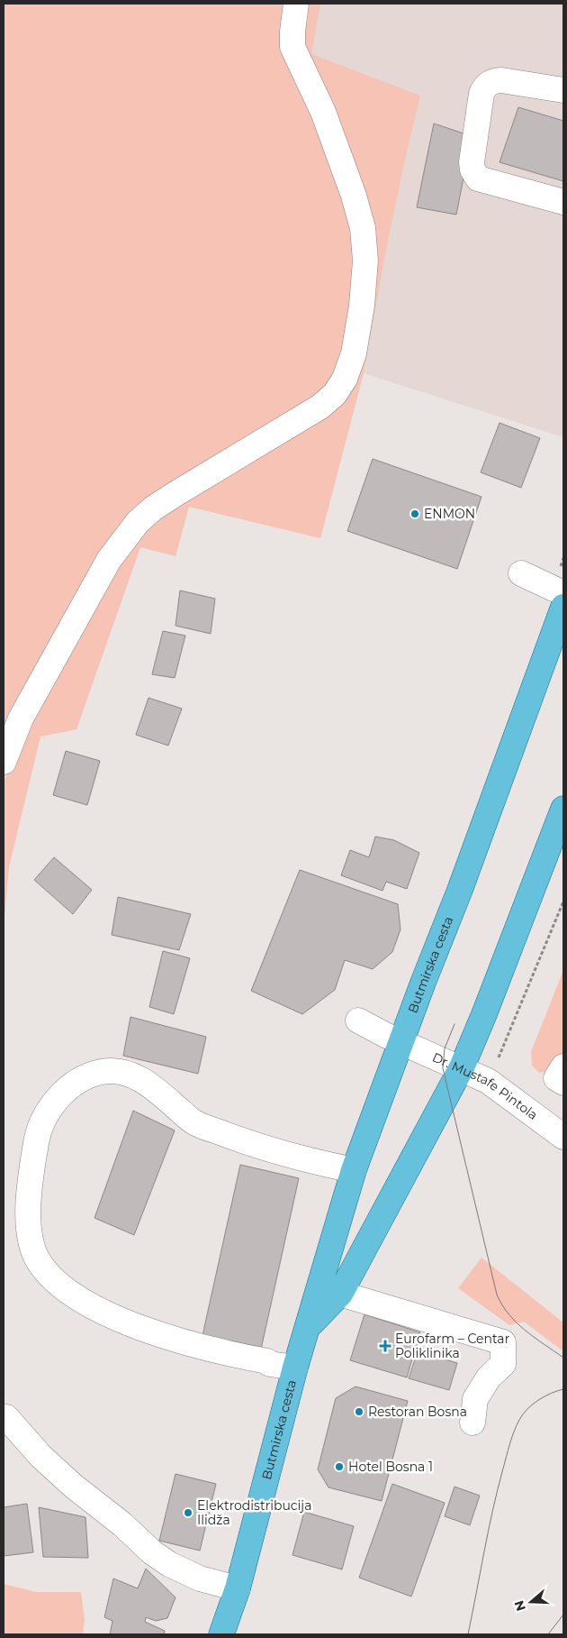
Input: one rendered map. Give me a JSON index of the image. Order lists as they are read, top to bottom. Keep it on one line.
{"streets":{"main road":["Butmirska cesta"],"street":["Dr. Mustafe Pintola"]},"crossings":[["Butmirska cesta","Dr. Mustafe Pintola"]],"places":{"other":["ENMON","Restoran Bosna","Hotel Bosna 1","Elektrodistribucija Ilidža"],"health":["Eurofarm – Centar Poliklinika"]},"north":"left"}
